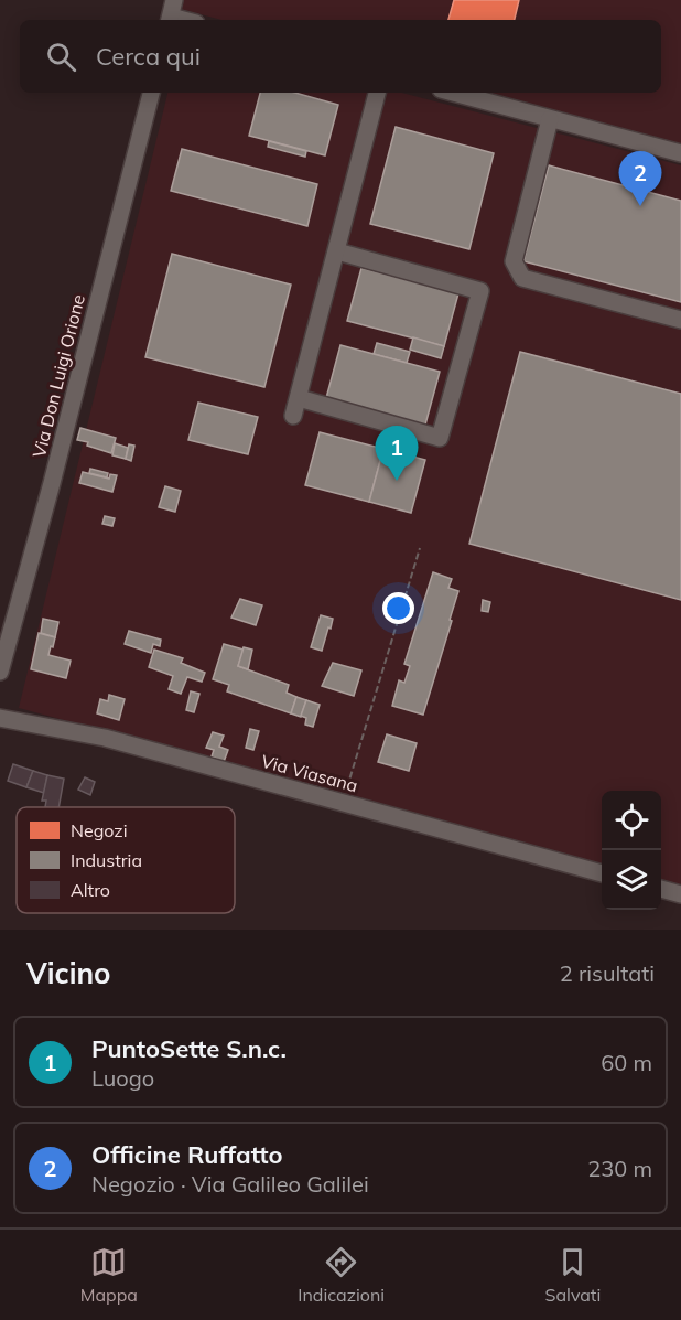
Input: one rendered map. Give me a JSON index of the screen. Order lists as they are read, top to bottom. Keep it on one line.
{"streets":{"street":["Via Don Luigi Orione","Via Viasana"]},"legend":["Negozi","Industria","Altro"],"page":{"search":"Cerca qui","pins":["2","1"],"heading":["Vicino","2 risultati"],"list":[{"mark":"1","name":"PuntoSette S.n.c.","note":"Luogo","value":"60 m"},{"mark":"2","name":"Officine Ruffatto","note":"Negozio · Via Galileo Galilei","value":"230 m"}],"nav":["Mappa","Indicazioni","Salvati"]}}
